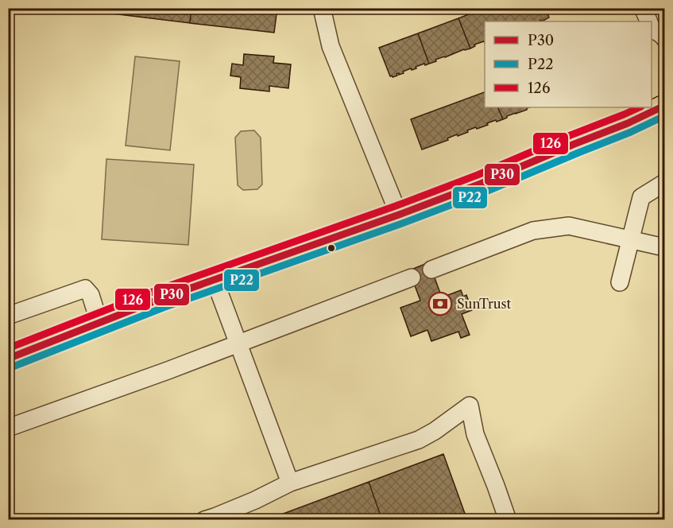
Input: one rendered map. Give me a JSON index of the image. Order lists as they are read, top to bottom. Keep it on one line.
{"places":{"bank":["SunTrust"]},"lines":["transit line P30","transit line 126","transit line P22"],"legend":["P30","P22","126"]}
